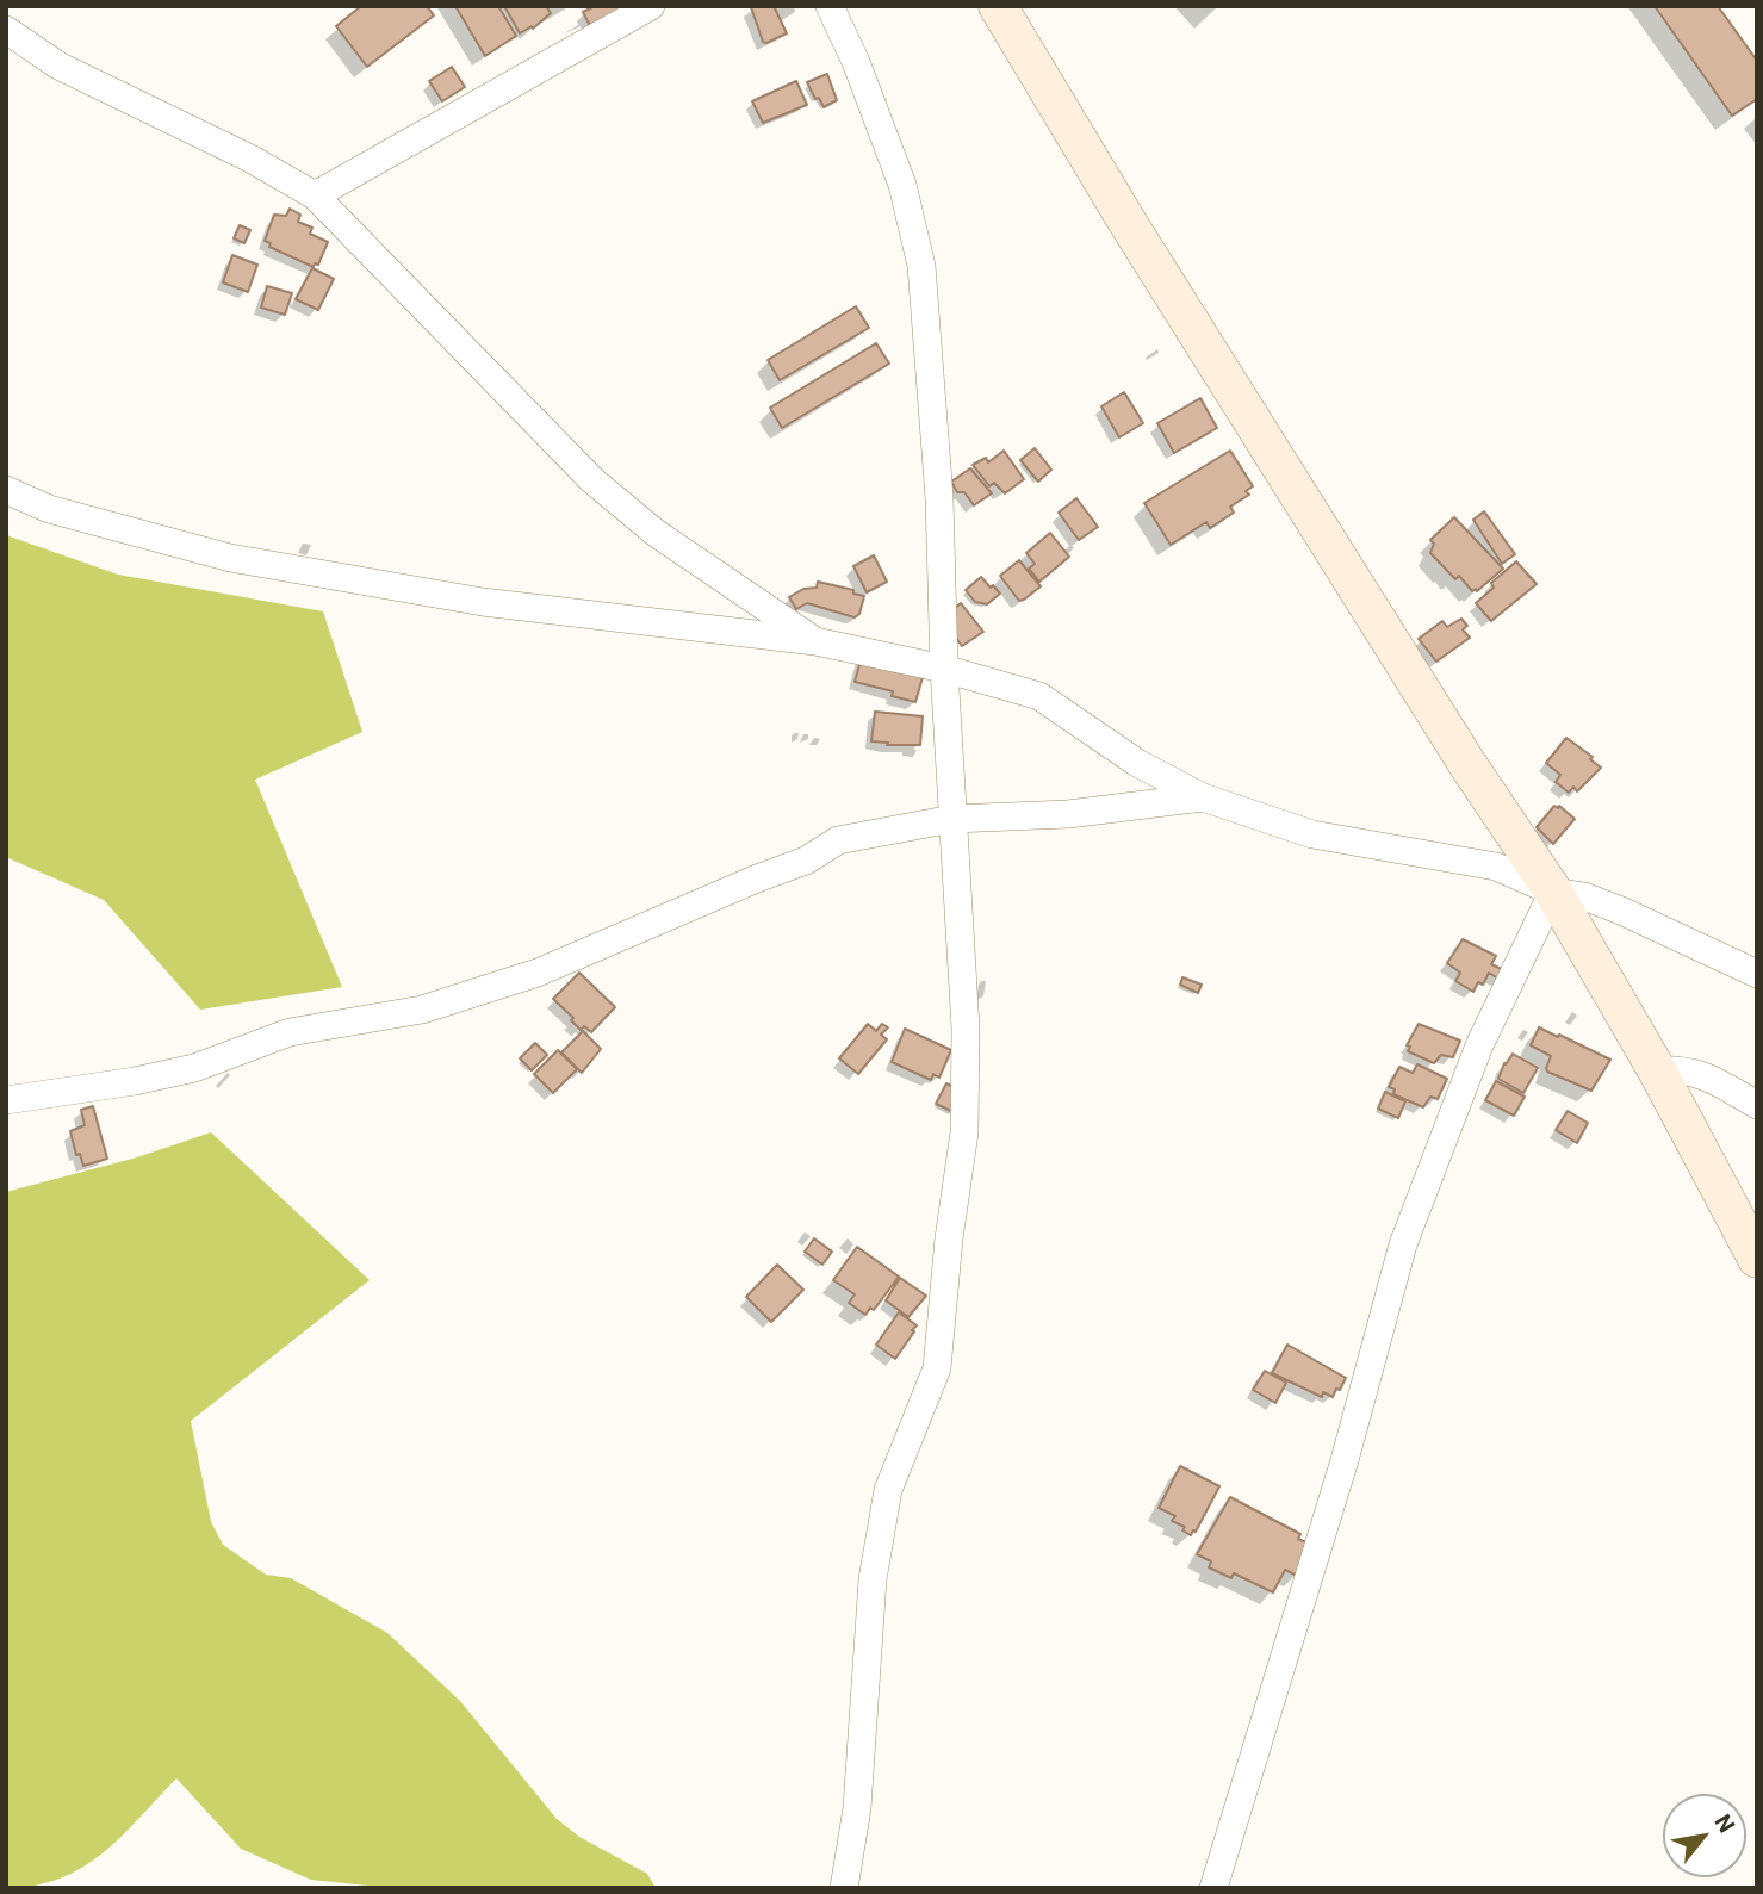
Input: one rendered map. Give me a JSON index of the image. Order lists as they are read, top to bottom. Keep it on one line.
{"north":"top right"}
